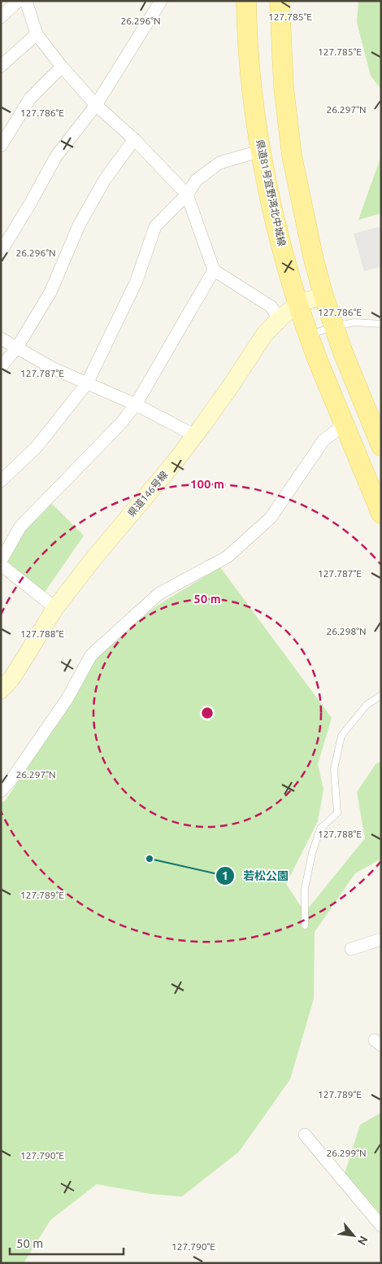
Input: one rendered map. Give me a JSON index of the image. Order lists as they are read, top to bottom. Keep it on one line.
{"streets":{"main road":["県道81号宜野湾北中城線","県道146号線"]},"crossings":[["県道81号宜野湾北中城線","県道146号線"]],"places":["若松公園"],"scale_bar":"50 m","north":"bottom right","coordinates":["127.785°E","26.296°N","26.297°N","127.786°E","127.787°E","26.298°N","127.788°E","127.789°E","26.299°N","127.790°E"],"rings":["100 m","50 m"]}
